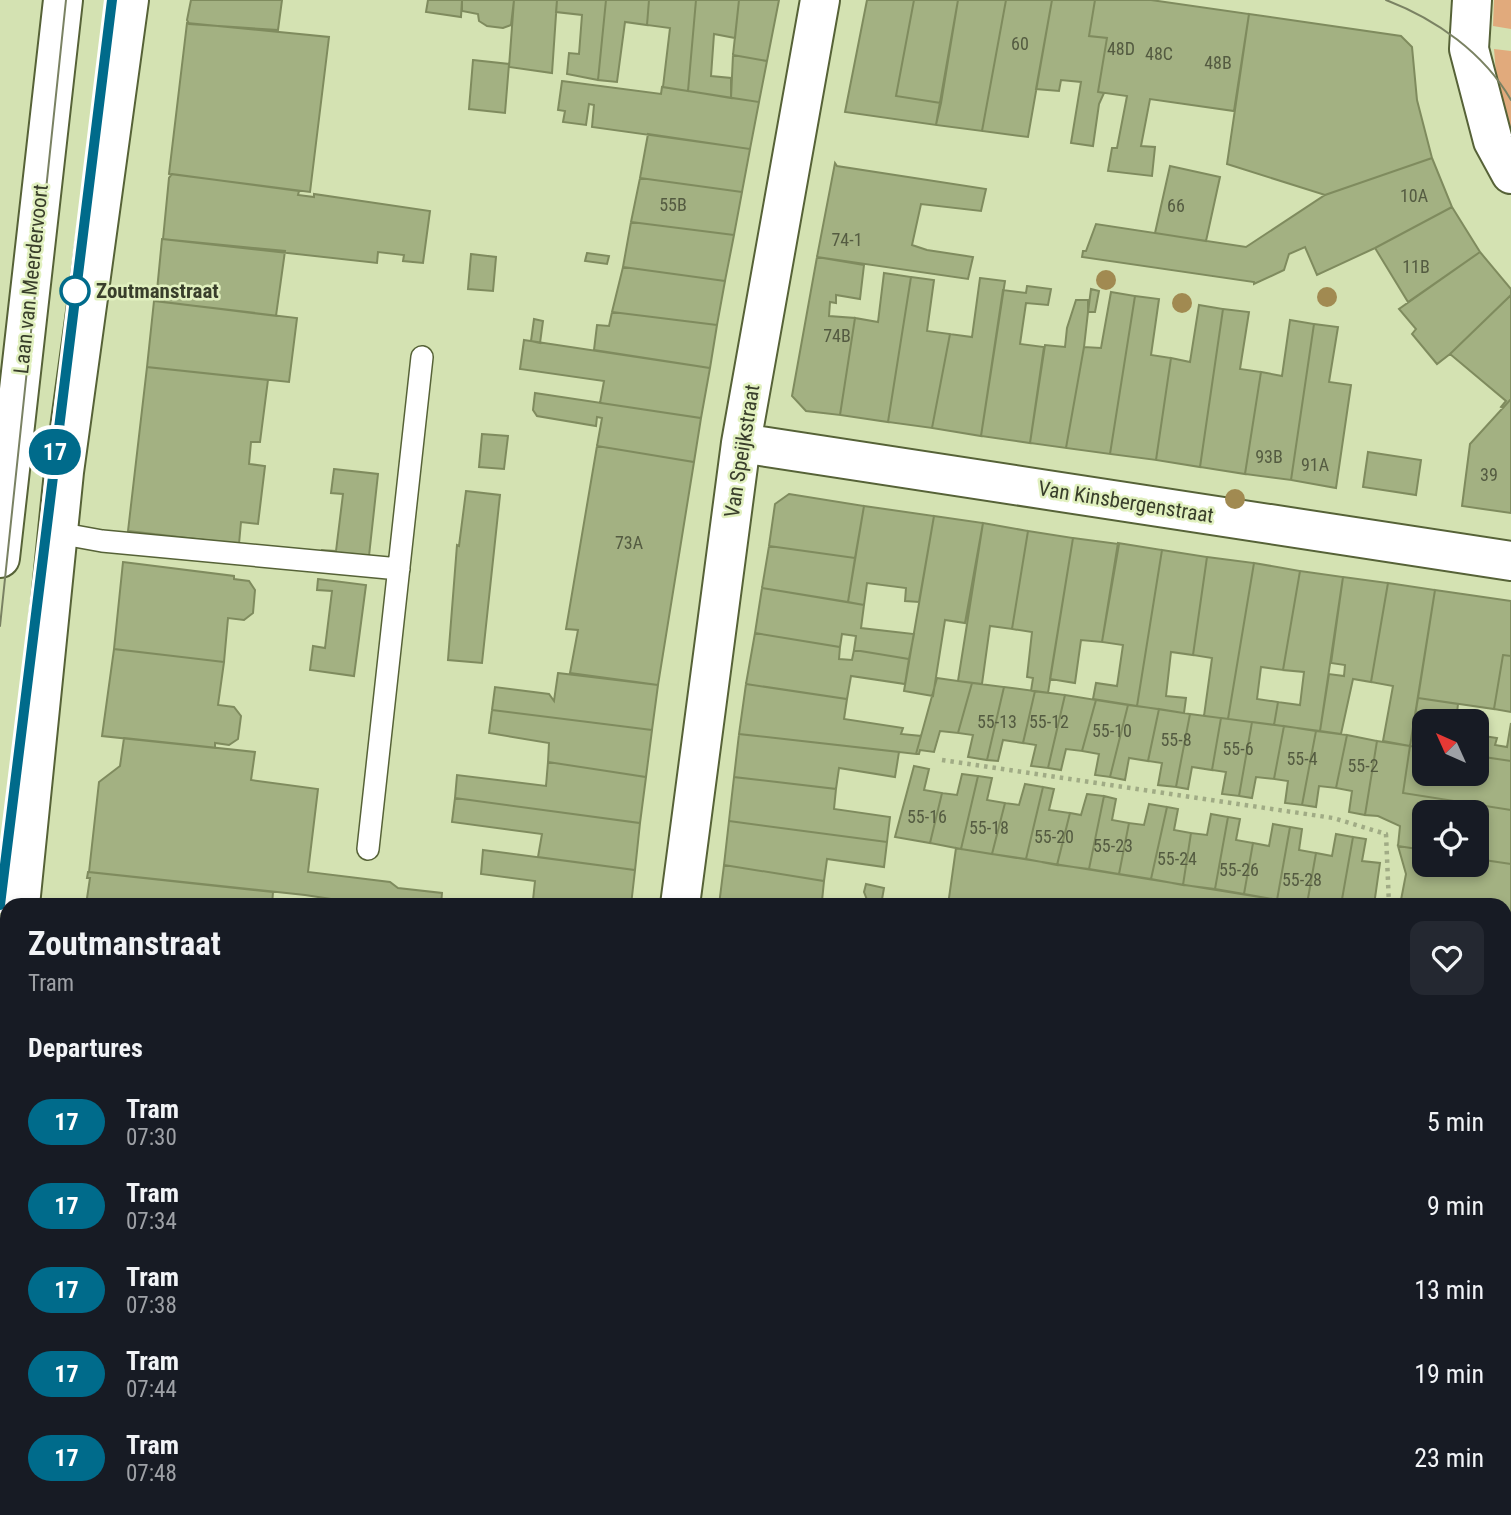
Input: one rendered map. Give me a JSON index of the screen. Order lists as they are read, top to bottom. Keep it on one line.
{"streets":{"street":["Laan van Meerdervoort","Van Speijkstraat","Van Kinsbergenstraat"]},"crossings":[["Van Speijkstraat","Van Kinsbergenstraat"]],"places":["Zoutmanstraat"],"lines":["tram line 17"],"house_numbers":["60","48D","48C","48B","10A","55B","66","74-1","11B","74B","93B","91A","39","73A","55-13","55-12","55-10","55-8","55-6","55-4","55-2","55-16","55-18","55-20","55-23","55-24","55-26","55-28"],"north":"top left","page":{"on_map":"17","heading":[["Zoutmanstraat","Tram"],"Departures"],"list":[{"mark":"17","name":"Tram","note":"07:30","value":"5 min"},{"mark":"17","name":"Tram","note":"07:34","value":"9 min"},{"mark":"17","name":"Tram","note":"07:38","value":"13 min"},{"mark":"17","name":"Tram","note":"07:44","value":"19 min"},{"mark":"17","name":"Tram","note":"07:48","value":"23 min"}]}}
